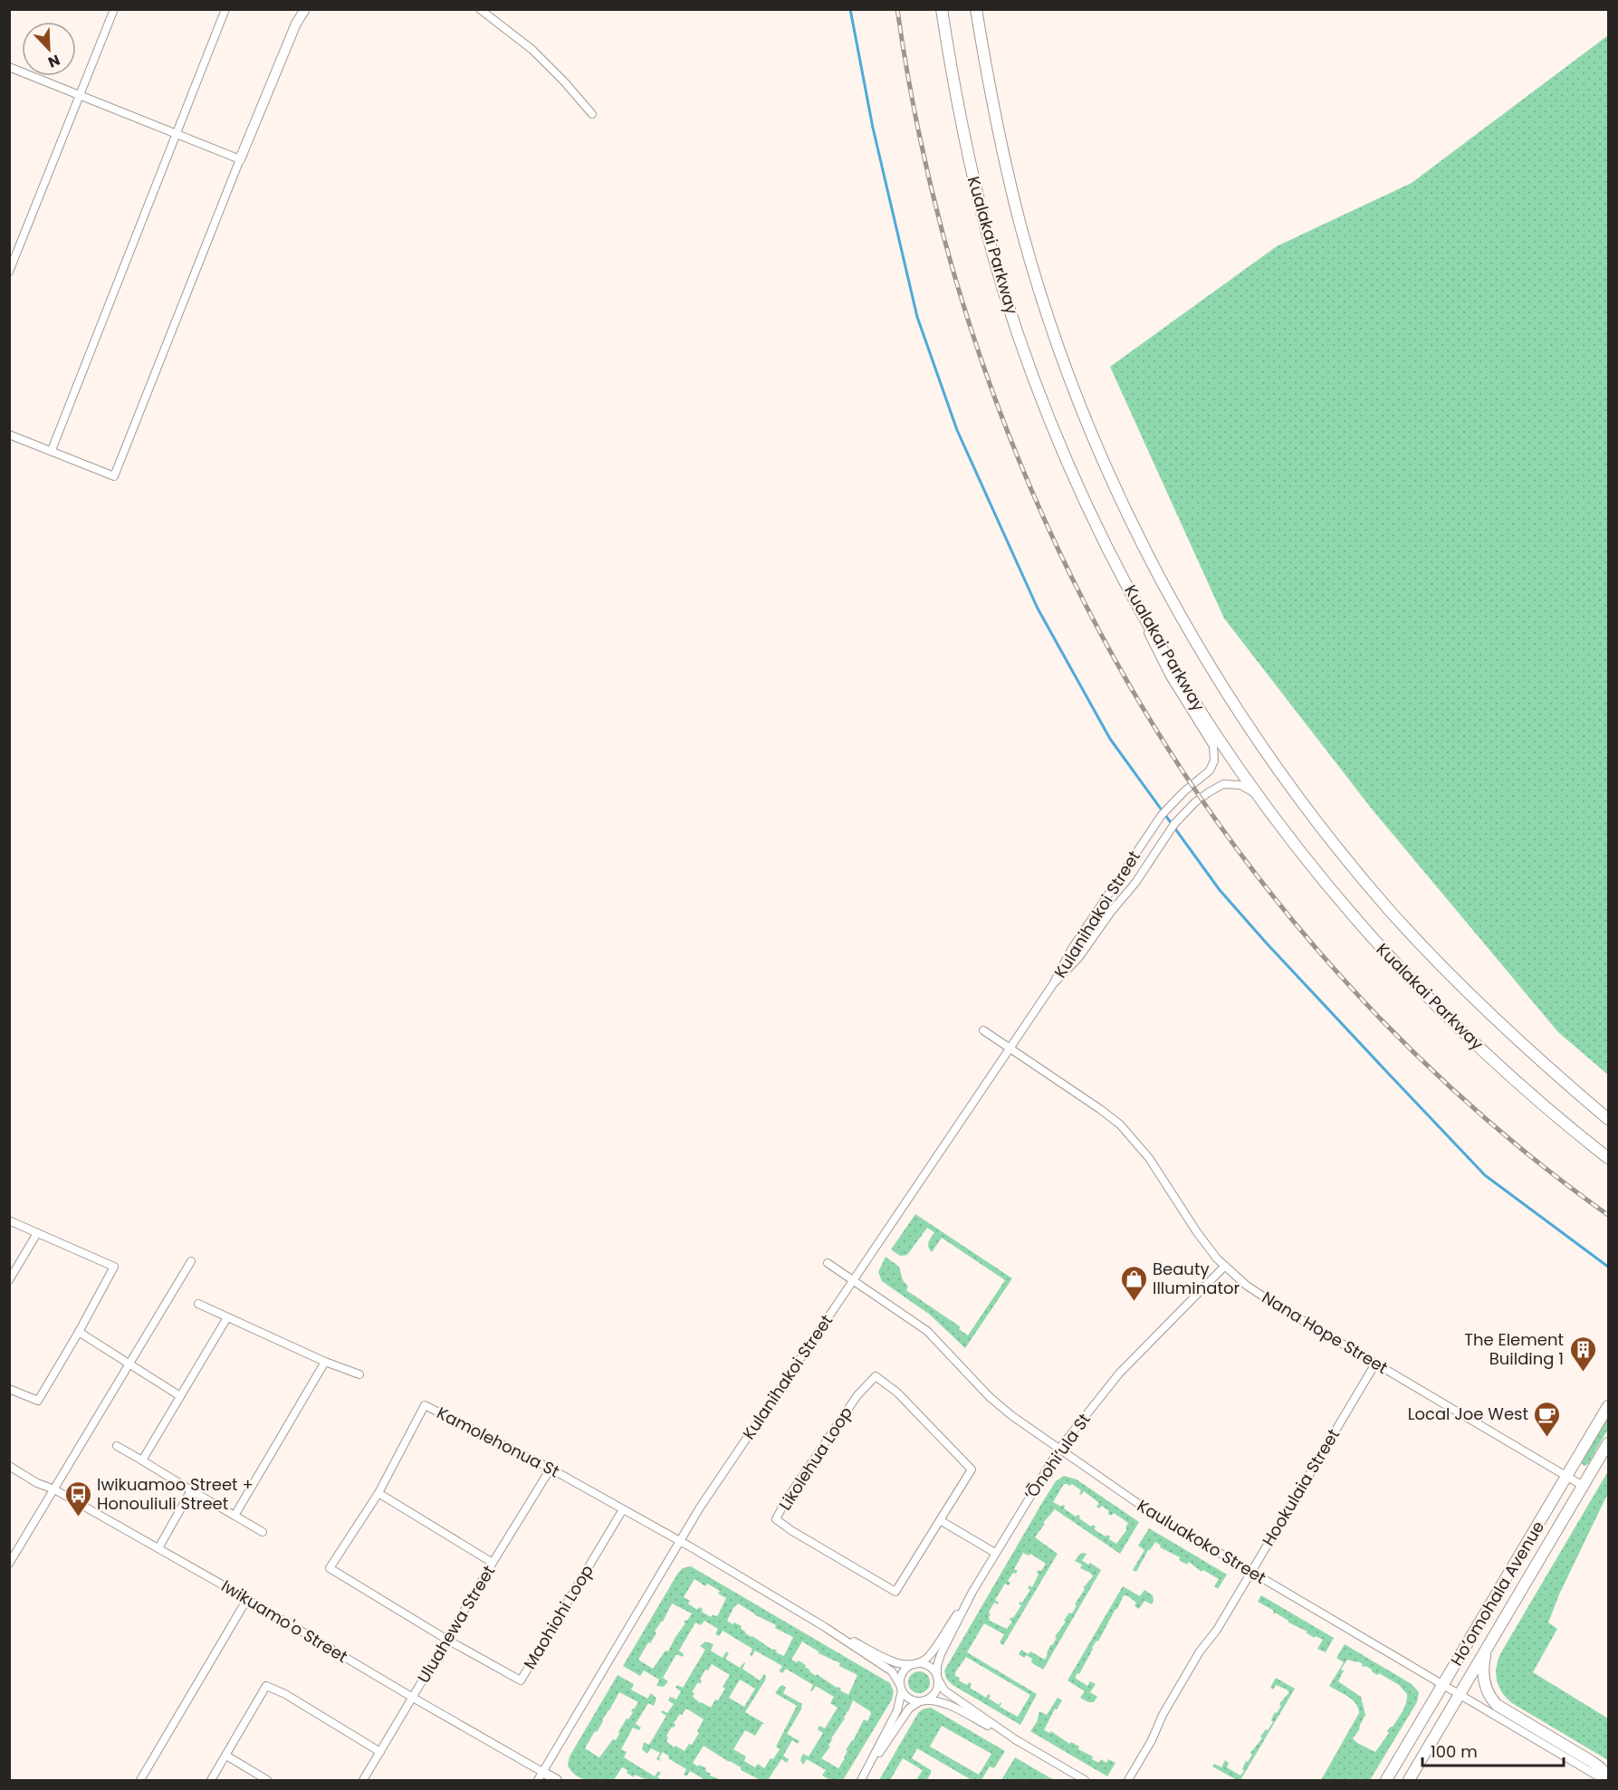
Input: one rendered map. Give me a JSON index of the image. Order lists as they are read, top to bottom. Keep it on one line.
{"streets":{"main road":["Kualakai Parkway","Ho’omohala Avenue"],"street":["Kulanihakoi Street","Nana Hope Street","Kamolehonua St","‘Ōnohi‘ula St","Likolehua Loop","Hookulaia Street","Kauluakoko Street","Maohiohi Loop","Iwikuamo'o Street","Uluahewa Street"]},"crossings":[["Kualakai Parkway","Kulanihakoi Street"],["Kulanihakoi Street","Nana Hope Street"],["Kulanihakoi Street","Kamolehonua St"],["Kulanihakoi Street","Kauluakoko Street"],["Kulanihakoi Street","Iwikuamo'o Street"],["Nana Hope Street","‘Ōnohi‘ula St"],["Nana Hope Street","Hookulaia Street"],["Nana Hope Street","Ho’omohala Avenue"],["Kamolehonua St","‘Ōnohi‘ula St"],["Kamolehonua St","Maohiohi Loop"],["Kamolehonua St","Uluahewa Street"],["‘Ōnohi‘ula St","Kauluakoko Street"],["Hookulaia Street","Kauluakoko Street"],["Kauluakoko Street","Ho’omohala Avenue"],["Maohiohi Loop","Uluahewa Street"],["Iwikuamo'o Street","Uluahewa Street"]],"places":{"shop":["Beauty Illuminator"],"building":["The Element Building 1"],"cafe":["Local Joe West"],"bus stop":["Iwikuamoo Street + Honouliuli Street"]},"scale_bar":"100 m","north":"bottom right"}
